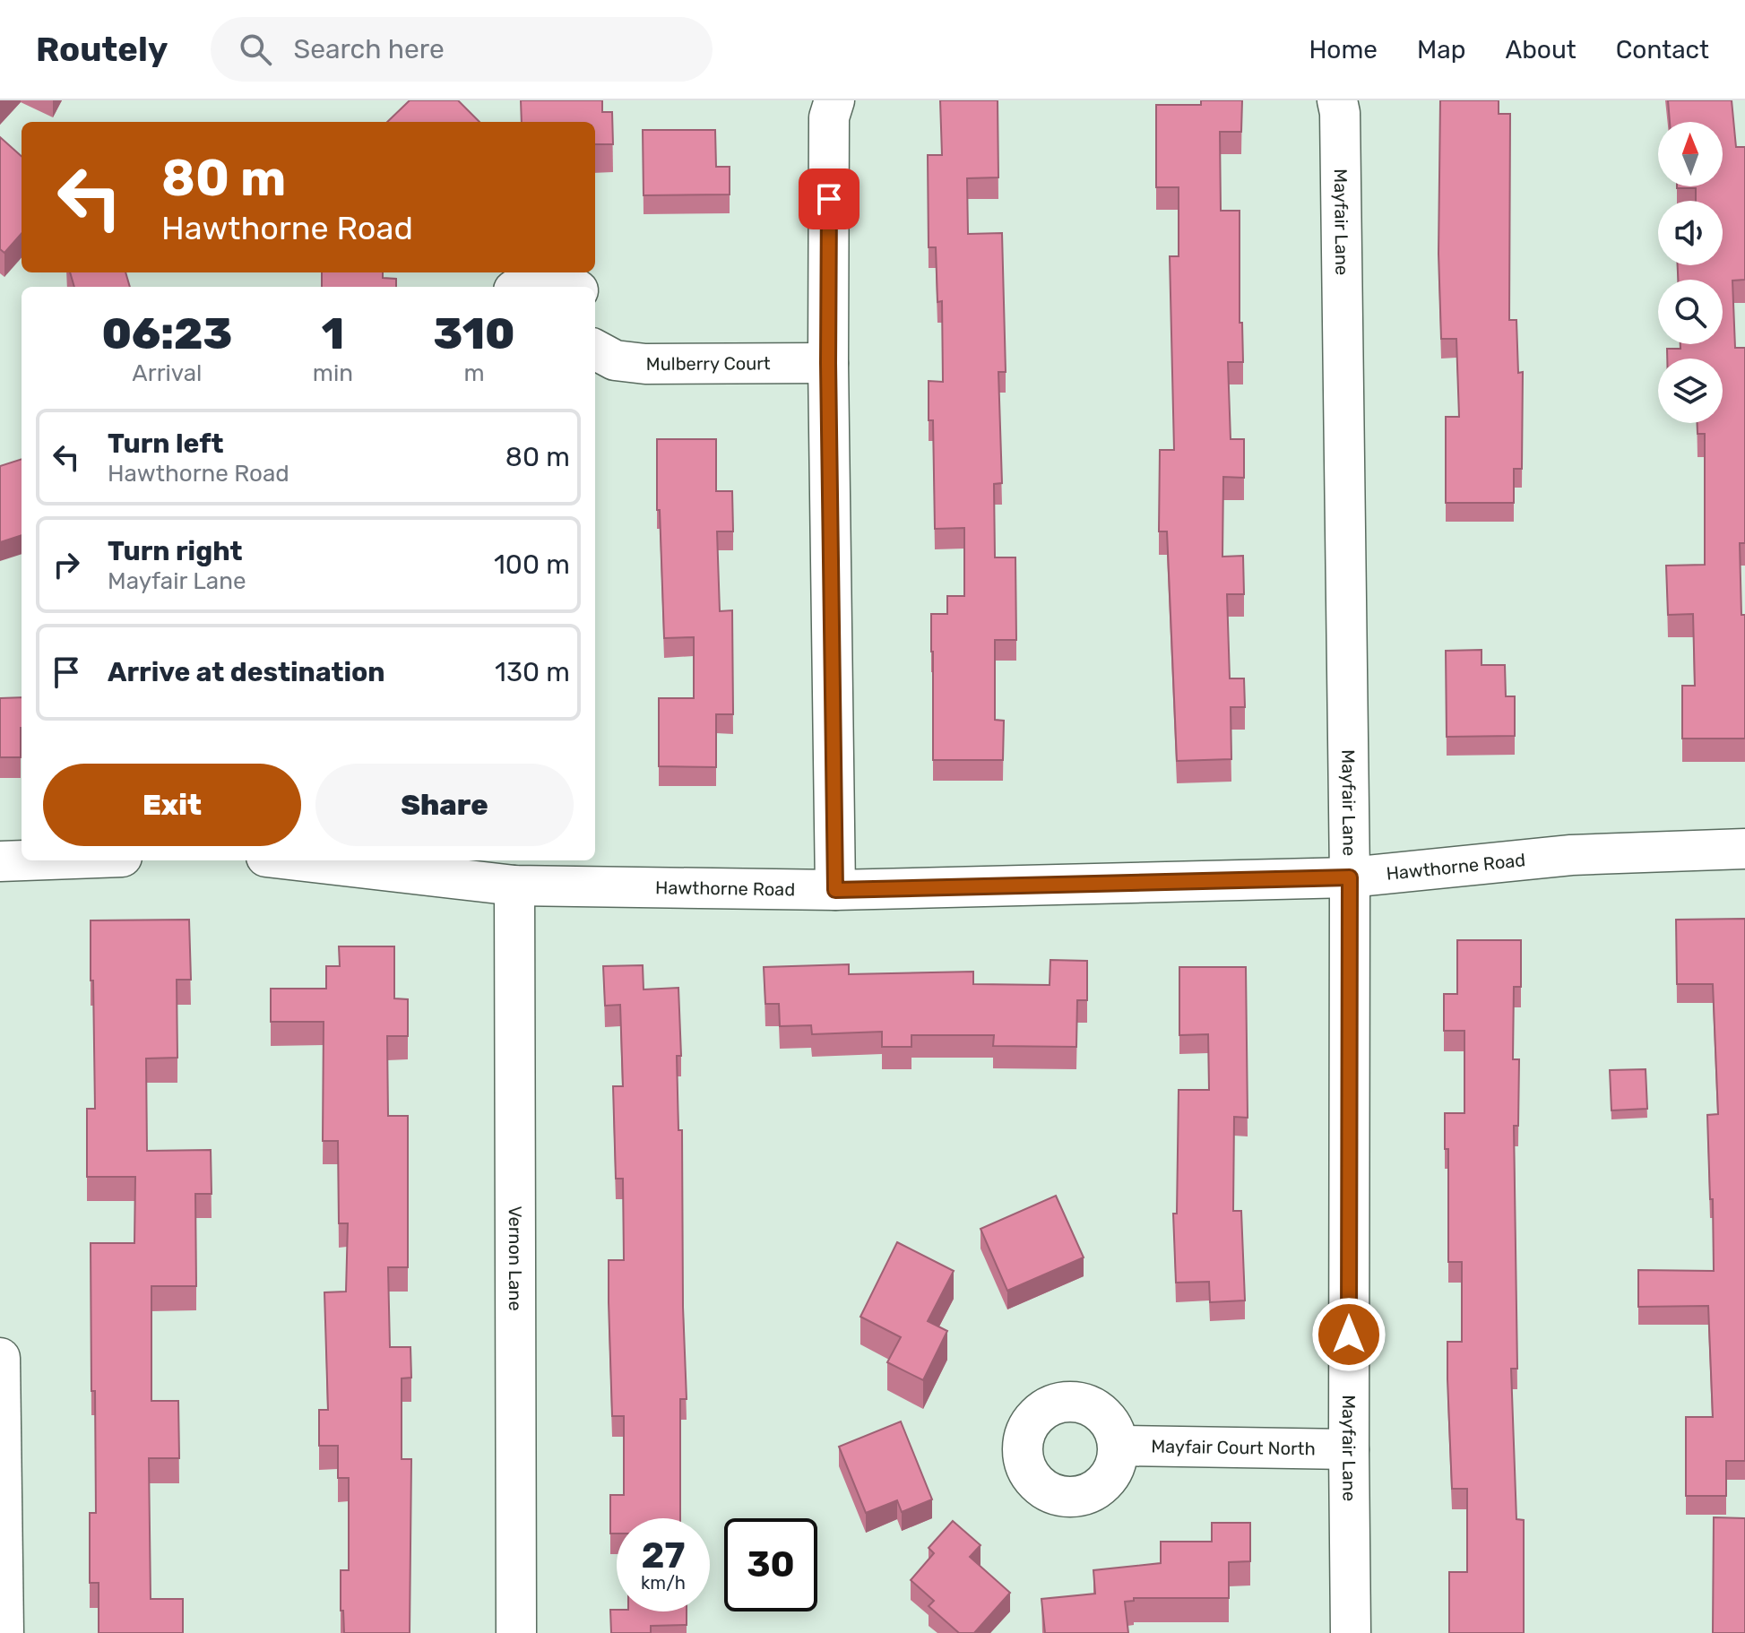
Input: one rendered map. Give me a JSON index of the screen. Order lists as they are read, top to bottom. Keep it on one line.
{"streets":{"street":["Mayfair Lane","Mulberry Court","Hawthorne Road","Vernon Lane","Mayfair Court North"]},"crossings":[["Mayfair Lane","Hawthorne Road"],["Mayfair Lane","Mayfair Court North"],["Hawthorne Road","Vernon Lane"]],"north":"top","page":{"header":"Routely","search":"Search here","nav":["Home","Map","About","Contact"],"turn":["80 m","Hawthorne Road"],"eta":["06:23","Arrival","1","min","310","m"],"list":[{"name":"Turn left","note":"Hawthorne Road","value":"80 m"},{"name":"Turn right","note":"Mayfair Lane","value":"100 m"},{"name":"Arrive at destination","value":"130 m"}],"buttons":["Exit","Share"],"speed":"27 km/h","limit":"30"}}
